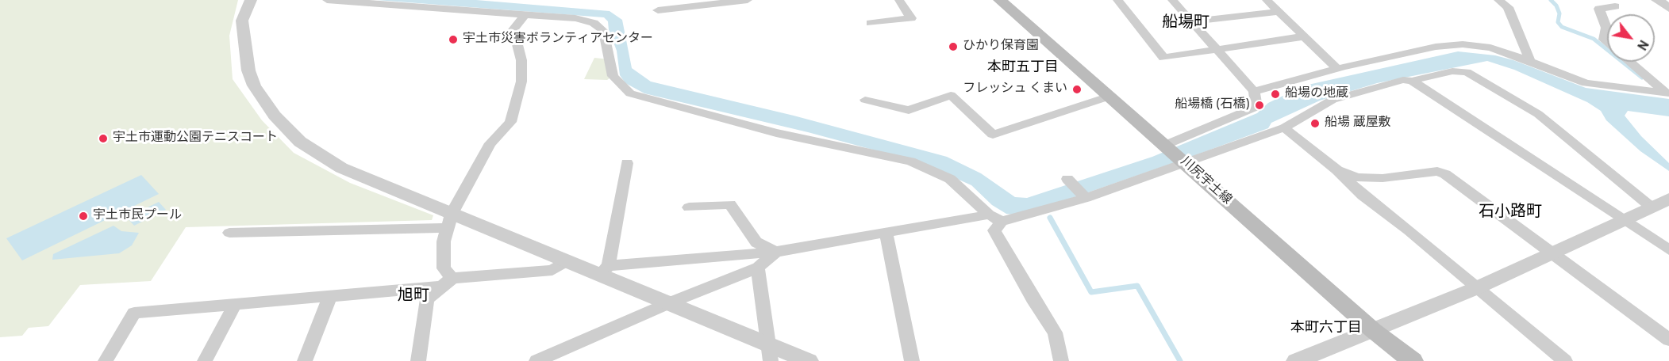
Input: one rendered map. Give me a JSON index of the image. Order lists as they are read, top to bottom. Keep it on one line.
{"streets":{"main road":["川尻宇土線"]},"districts":["船場町","本町五丁目","石小路町","旭町","本町六丁目"],"places":["宇土市災害ボランティアセンター","ひかり保育園","フレッシュ くまい","船場の地蔵","船場橋 (石橋)","船場 蔵屋敷","宇土市運動公園テニスコート","宇土市民プール"],"north":"bottom right"}
